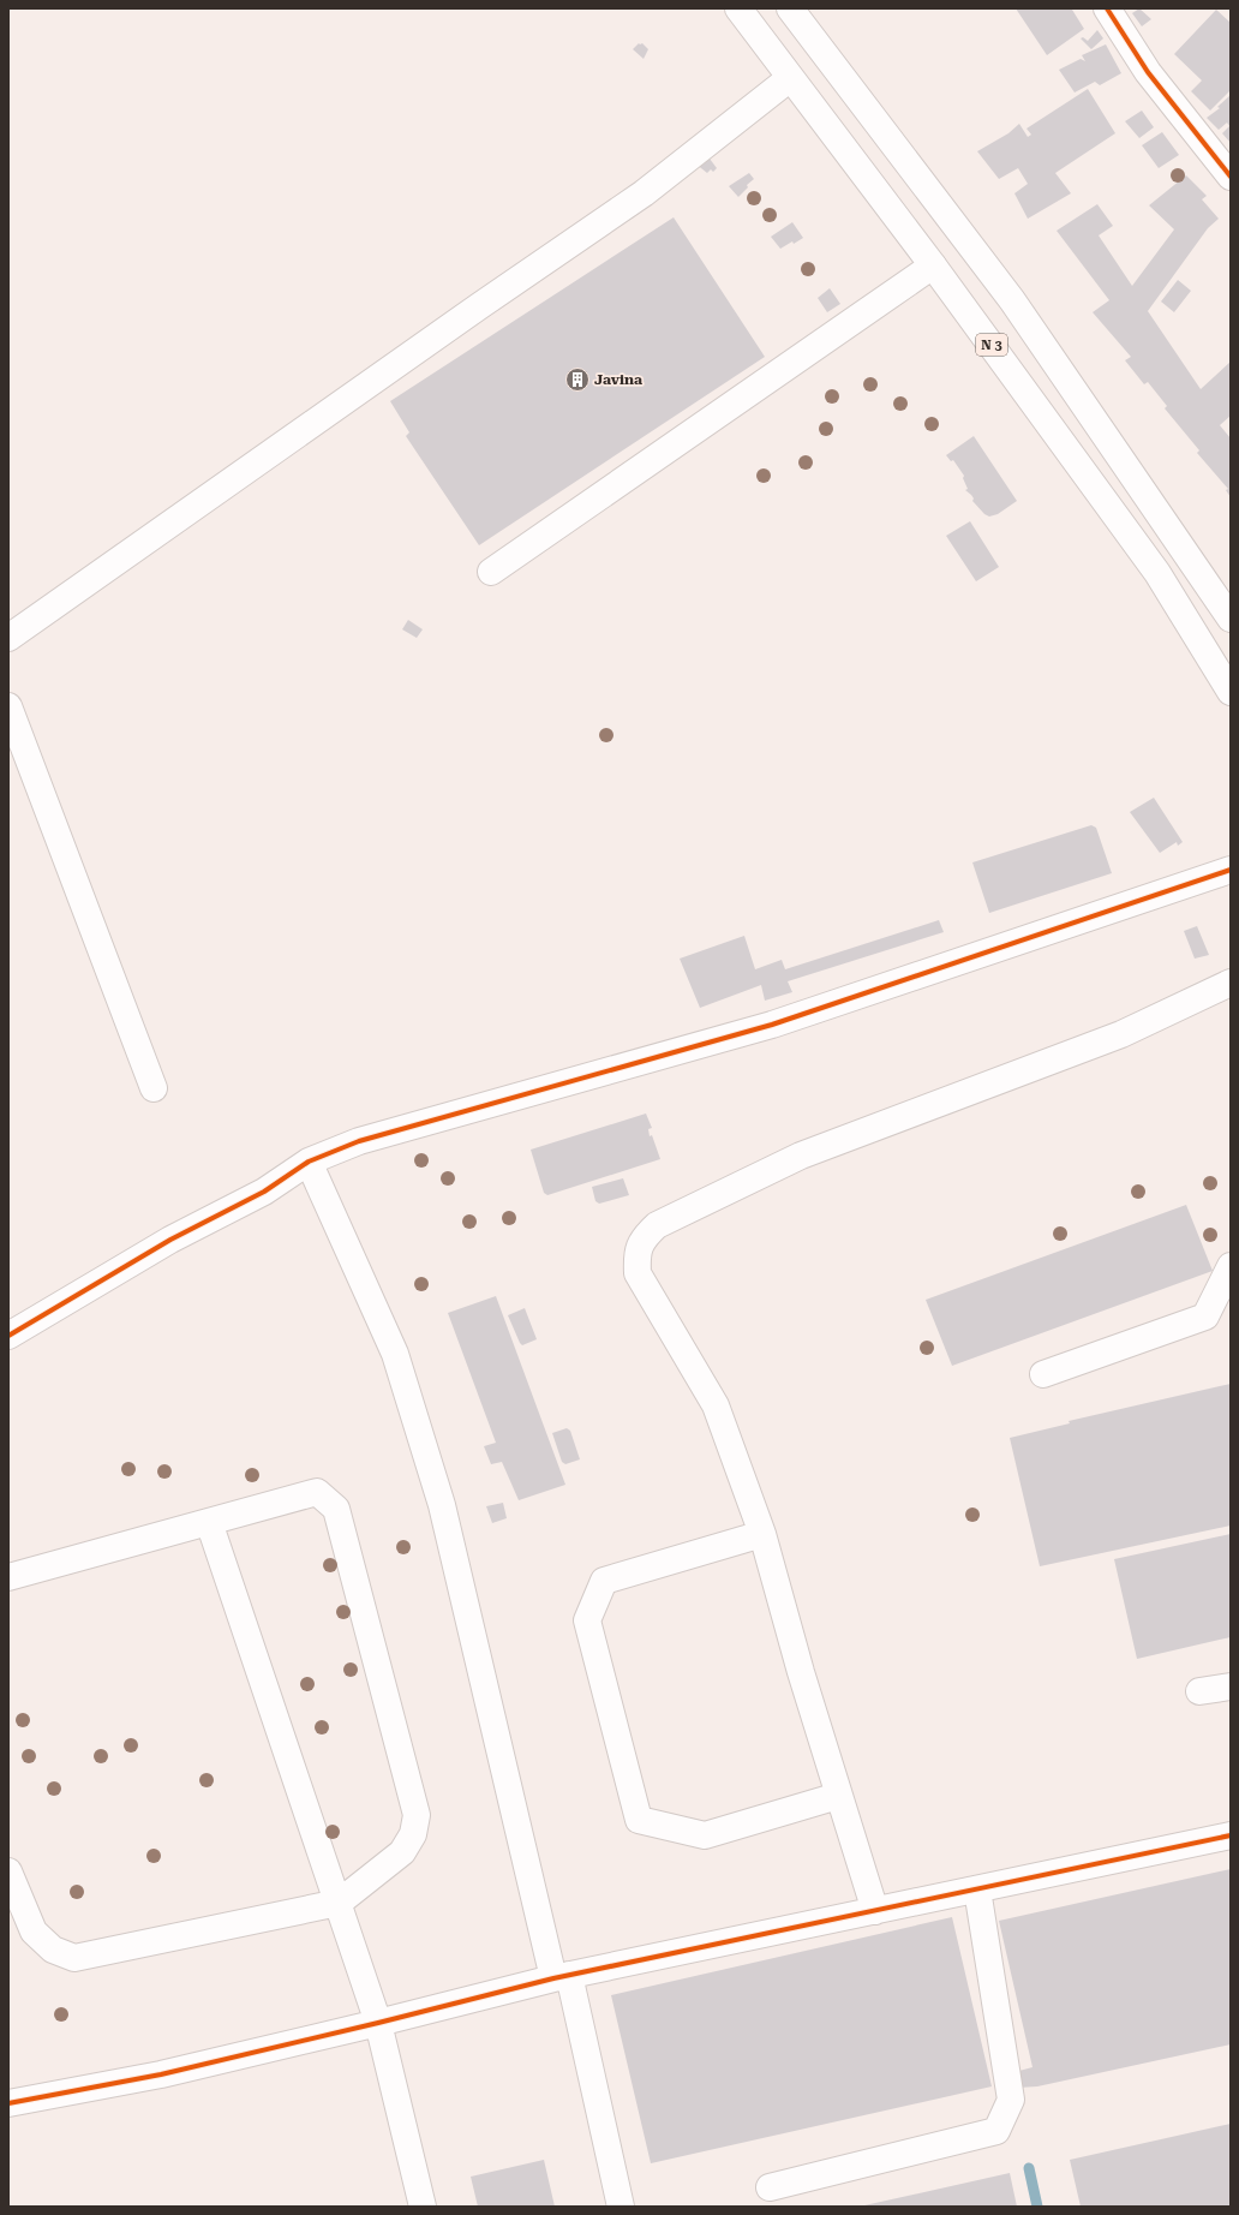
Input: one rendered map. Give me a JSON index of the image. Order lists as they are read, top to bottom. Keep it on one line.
{"streets":{"main road":["N 3"]},"places":{"building":["Javina"]}}
